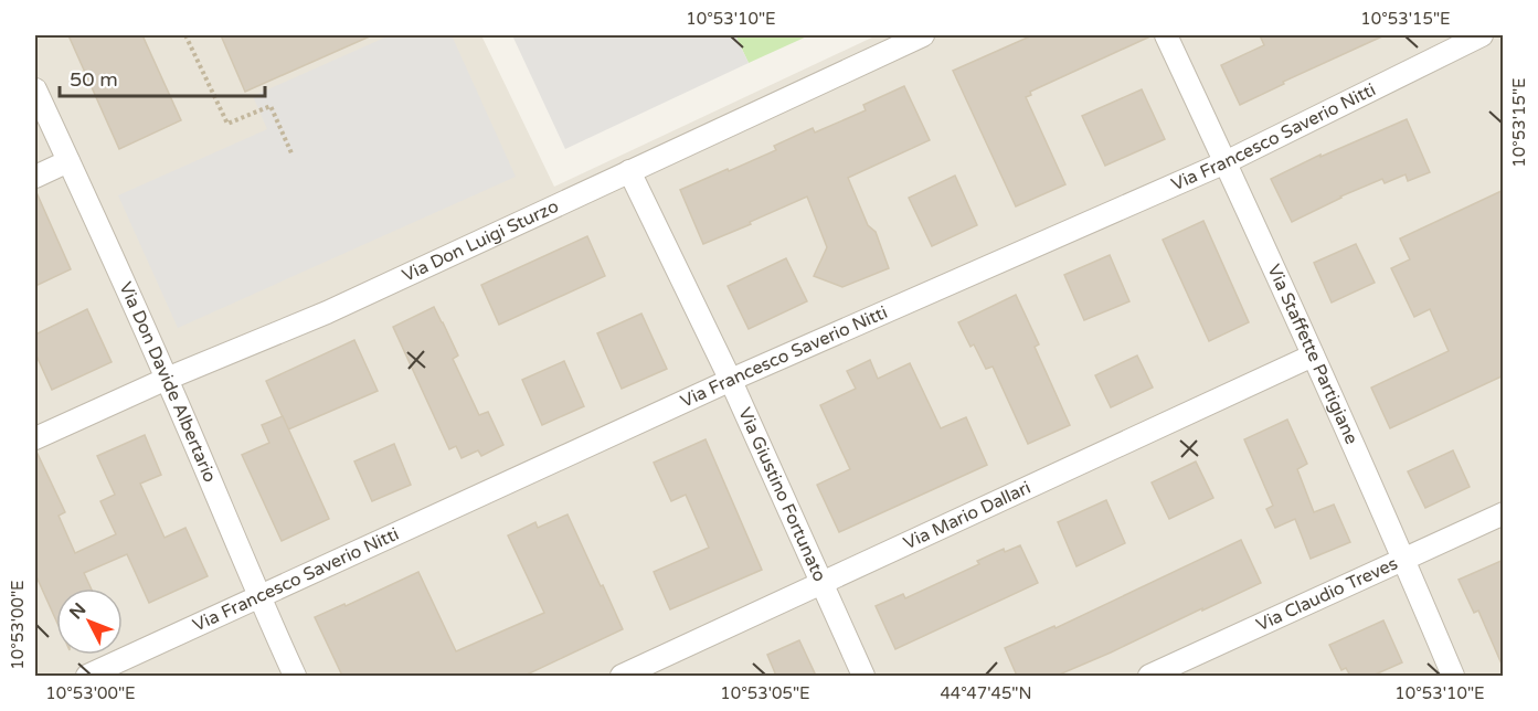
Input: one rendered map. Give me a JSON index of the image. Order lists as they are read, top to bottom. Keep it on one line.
{"streets":{"street":["Via Francesco Saverio Nitti","Via Don Luigi Sturzo","Via Staffette Partigiane","Via Don Davide Albertario","Via Giustino Fortunato","Via Mario Dallari","Via Claudio Treves"]},"crossings":[["Via Francesco Saverio Nitti","Via Staffette Partigiane"],["Via Francesco Saverio Nitti","Via Don Davide Albertario"],["Via Francesco Saverio Nitti","Via Giustino Fortunato"],["Via Don Luigi Sturzo","Via Don Davide Albertario"],["Via Don Luigi Sturzo","Via Giustino Fortunato"],["Via Staffette Partigiane","Via Mario Dallari"],["Via Staffette Partigiane","Via Claudio Treves"],["Via Giustino Fortunato","Via Mario Dallari"]],"scale_bar":"50 m","north":"top left","coordinates":["10°53'10\"E","10°53'15\"E","10°53'00\"E","10°53'05\"E","44°47'45\"N"]}
